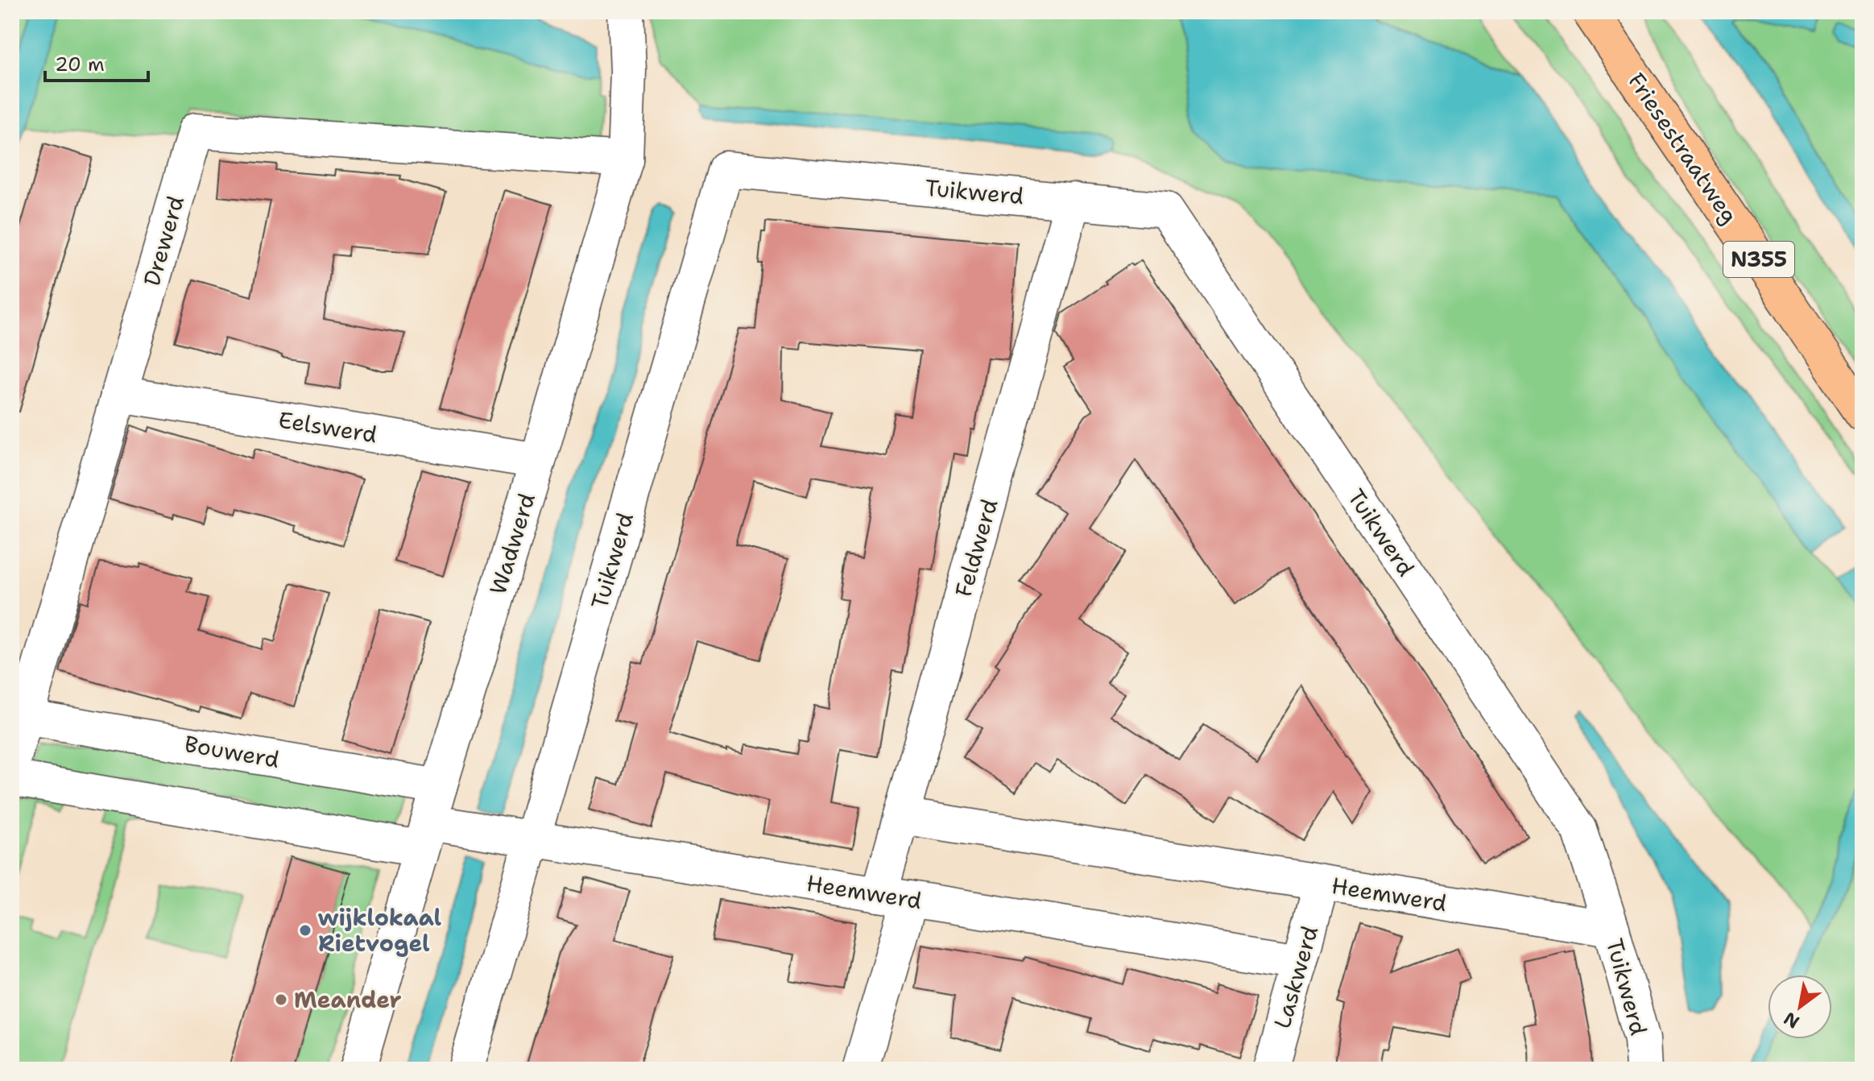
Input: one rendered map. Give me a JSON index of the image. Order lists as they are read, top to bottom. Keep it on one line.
{"streets":{"main road":["Friesestraatweg","N355"],"street":["Tuikwerd","Drewerd","Eelswerd","Wadwerd","Feldwerd","Bouwerd","Heemwerd","Laskwerd"]},"crossings":[["Tuikwerd","Feldwerd"],["Tuikwerd","Heemwerd"],["Drewerd","Eelswerd"],["Drewerd","Wadwerd"],["Drewerd","Bouwerd"],["Eelswerd","Wadwerd"],["Wadwerd","Bouwerd"],["Wadwerd","Heemwerd"],["Feldwerd","Heemwerd"],["Heemwerd","Laskwerd"]],"places":["wijklokaal Rietvogel","Meander"],"scale_bar":"20 m","north":"bottom left"}
